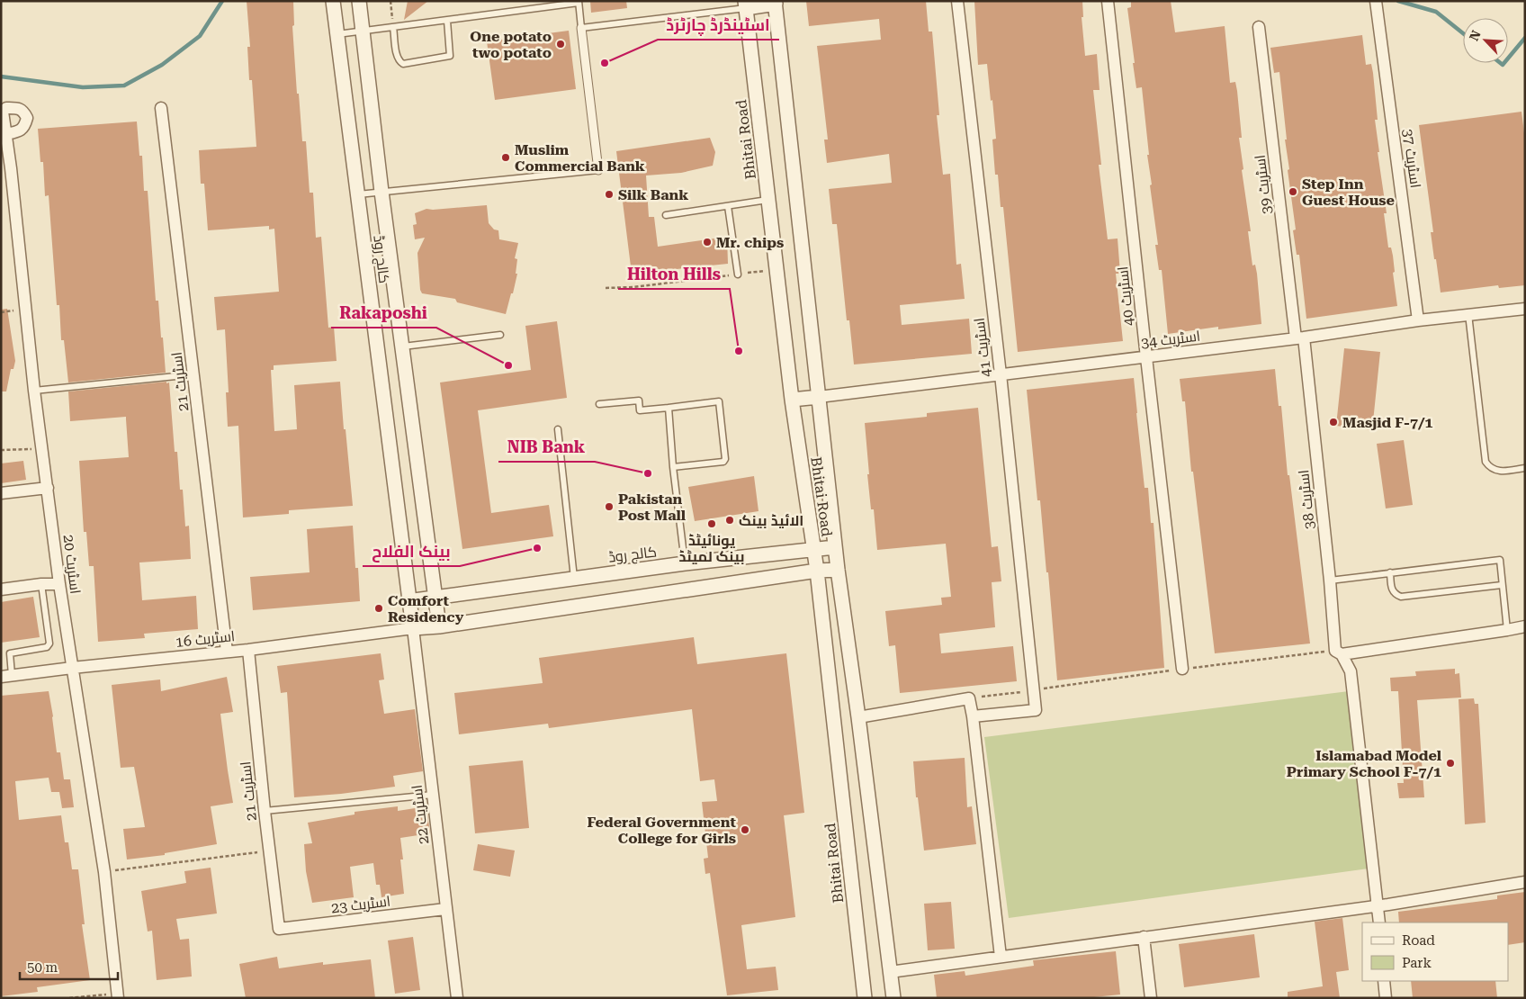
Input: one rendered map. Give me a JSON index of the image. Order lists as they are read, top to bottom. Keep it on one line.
{"streets":{"street":["Bhitai Road","اسٹریٹ 37","اسٹریٹ 39","کالج روڈ","اسٹریٹ 40","اسٹریٹ 34","اسٹریٹ 41","اسٹریٹ 21","اسٹریٹ 38","اسٹریٹ 20","اسٹریٹ 16","اسٹریٹ 22","اسٹریٹ 23"]},"crossings":[["Bhitai Road","کالج روڈ"],["Bhitai Road","اسٹریٹ 34"],["اسٹریٹ 37","اسٹریٹ 34"],["اسٹریٹ 39","اسٹریٹ 34"],["اسٹریٹ 39","اسٹریٹ 38"],["کالج روڈ","اسٹریٹ 16"],["کالج روڈ","اسٹریٹ 22"],["اسٹریٹ 40","اسٹریٹ 34"],["اسٹریٹ 34","اسٹریٹ 41"],["اسٹریٹ 34","اسٹریٹ 38"],["اسٹریٹ 21","اسٹریٹ 16"],["اسٹریٹ 21","اسٹریٹ 23"],["اسٹریٹ 20","اسٹریٹ 16"],["اسٹریٹ 16","اسٹریٹ 22"],["اسٹریٹ 22","اسٹریٹ 23"]],"places":["One potato two potato","اسٹینڈرڈ چارٹرڈ","Muslim Commercial Bank","Step Inn Guest House","Silk Bank","Mr. chips","Hilton Hills","Rakaposhi","Masjid F-7/1","NIB Bank","Pakistan Post Mall","الائیڈ بینک","یونائیٹڈ بینک لمیٹڈ","بینک الفلاح","Comfort Residency","Islamabad Model Primary School F-7/1","Federal Government College for Girls"],"legend":["Road","Park"],"scale_bar":"50 m","north":"top left"}
